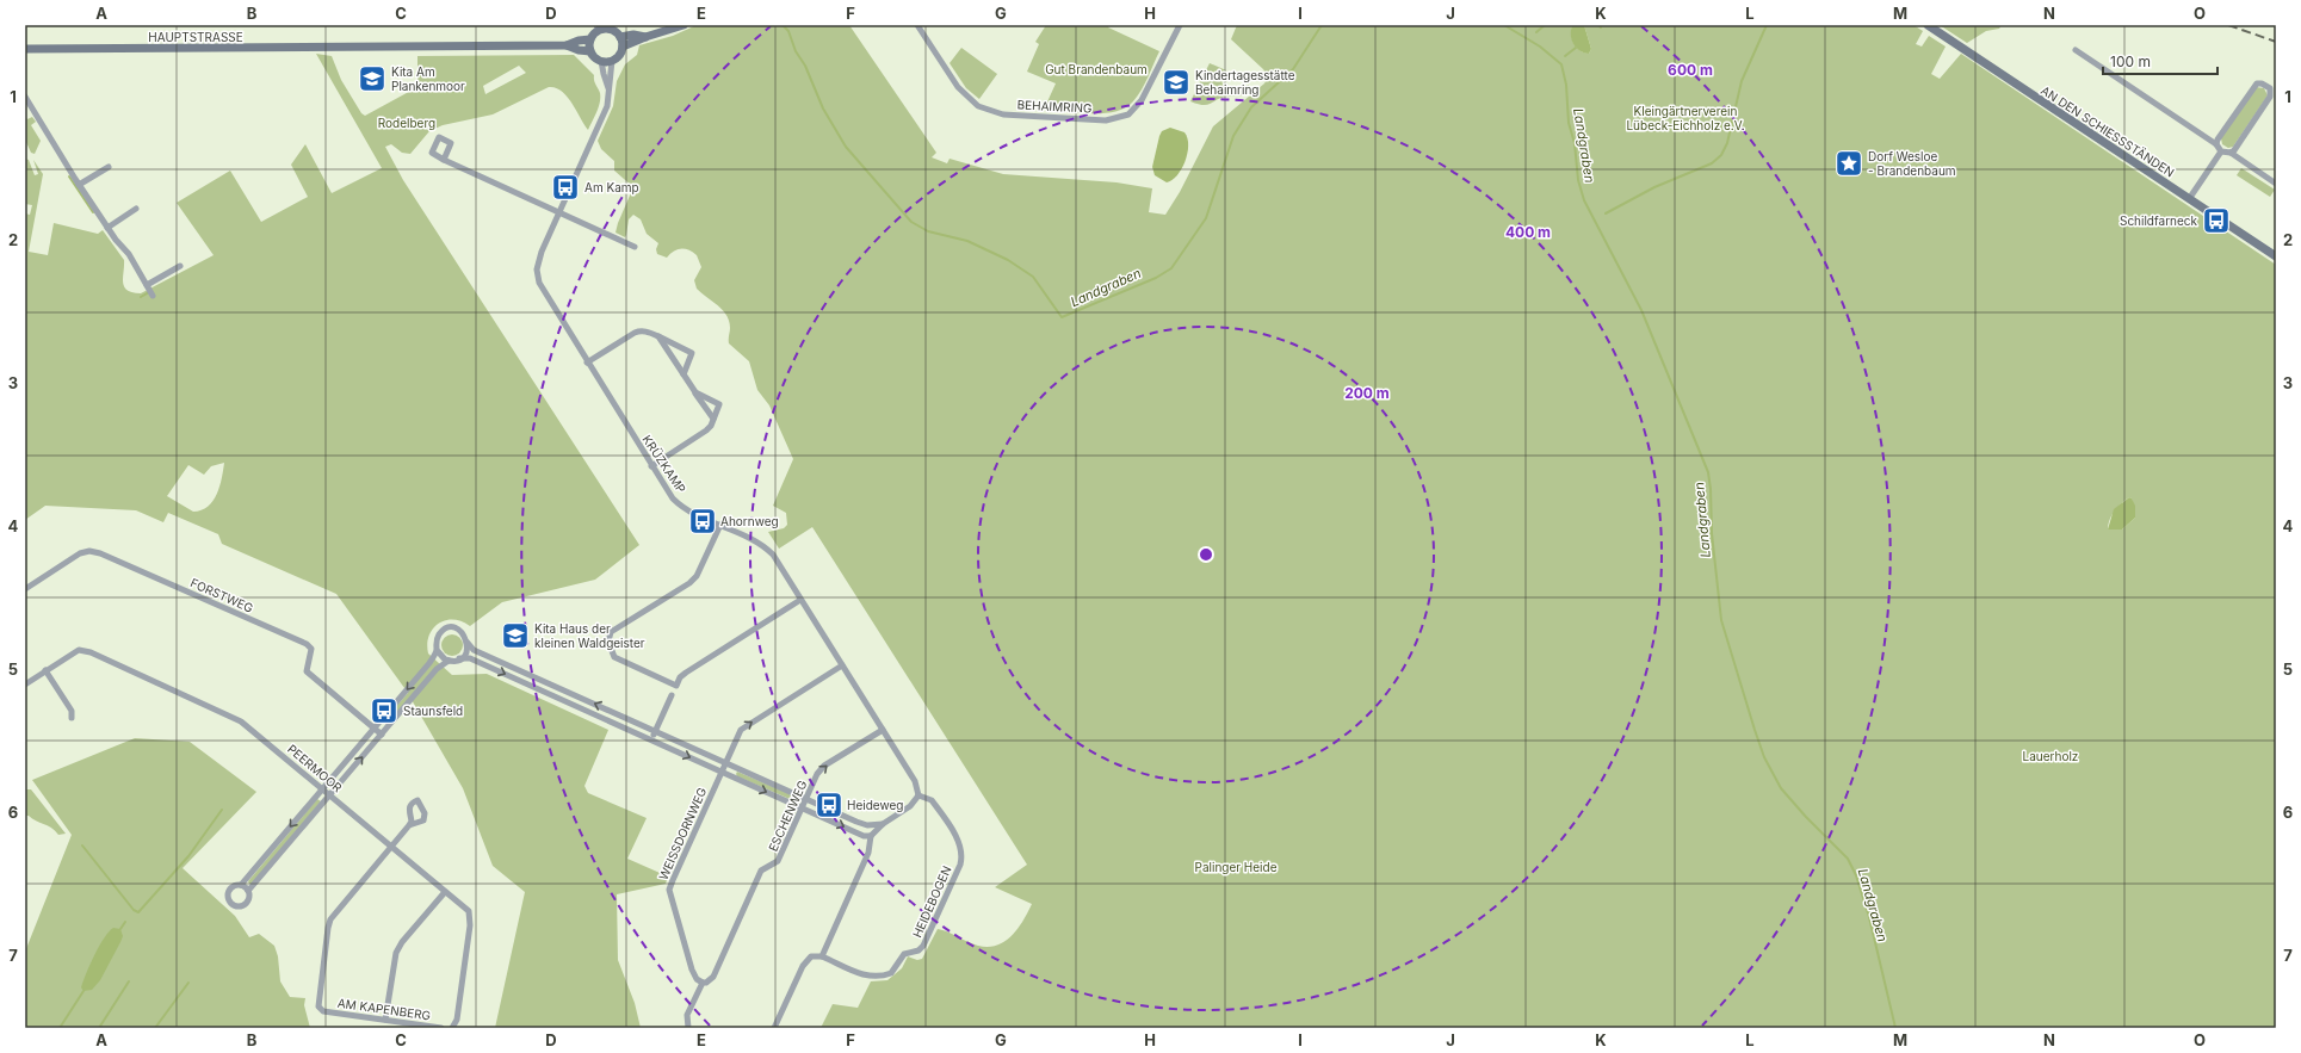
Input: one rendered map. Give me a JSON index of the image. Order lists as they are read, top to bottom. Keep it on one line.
{"streets":{"main road":["HAUPTSTRASSE","AN DEN SCHIESSSTÄNDEN"],"street":["BEHAIMRING","KRÜZKAMP","FORSTWEG","PEERMOOR","ESCHENWEG","WEISSDORNWEG","HEIDEBOGEN","AM KAPENBERG"]},"crossings":[["HAUPTSTRASSE","KRÜZKAMP"],["KRÜZKAMP","ESCHENWEG"],["KRÜZKAMP","HEIDEBOGEN"],["PEERMOOR","AM KAPENBERG"],["ESCHENWEG","WEISSDORNWEG"]],"water":["Landgraben"],"parks":["Gut Brandenbaum","Kleingärtnerverein Lübeck-Eichholz e.V.","Rodelberg","Lauerholz","Palinger Heide"],"places":{"school or university":["Kita Am Plankenmoor","Kindertagesstätte Behaimring","Kita Haus der kleinen Waldgeister"],"place":["Dorf Wesloe - Brandenbaum"],"bus stop":["Am Kamp","Schildfarneck","Ahornweg","Staunsfeld","Heideweg"]},"scale_bar":"100 m","grid":{"columns":["A","B","C","D","E","F","G","H","I","J","K","L","M","N","O"],"rows":["1","2","3","4","5","6","7"]},"rings":["600 m","400 m","200 m"]}
